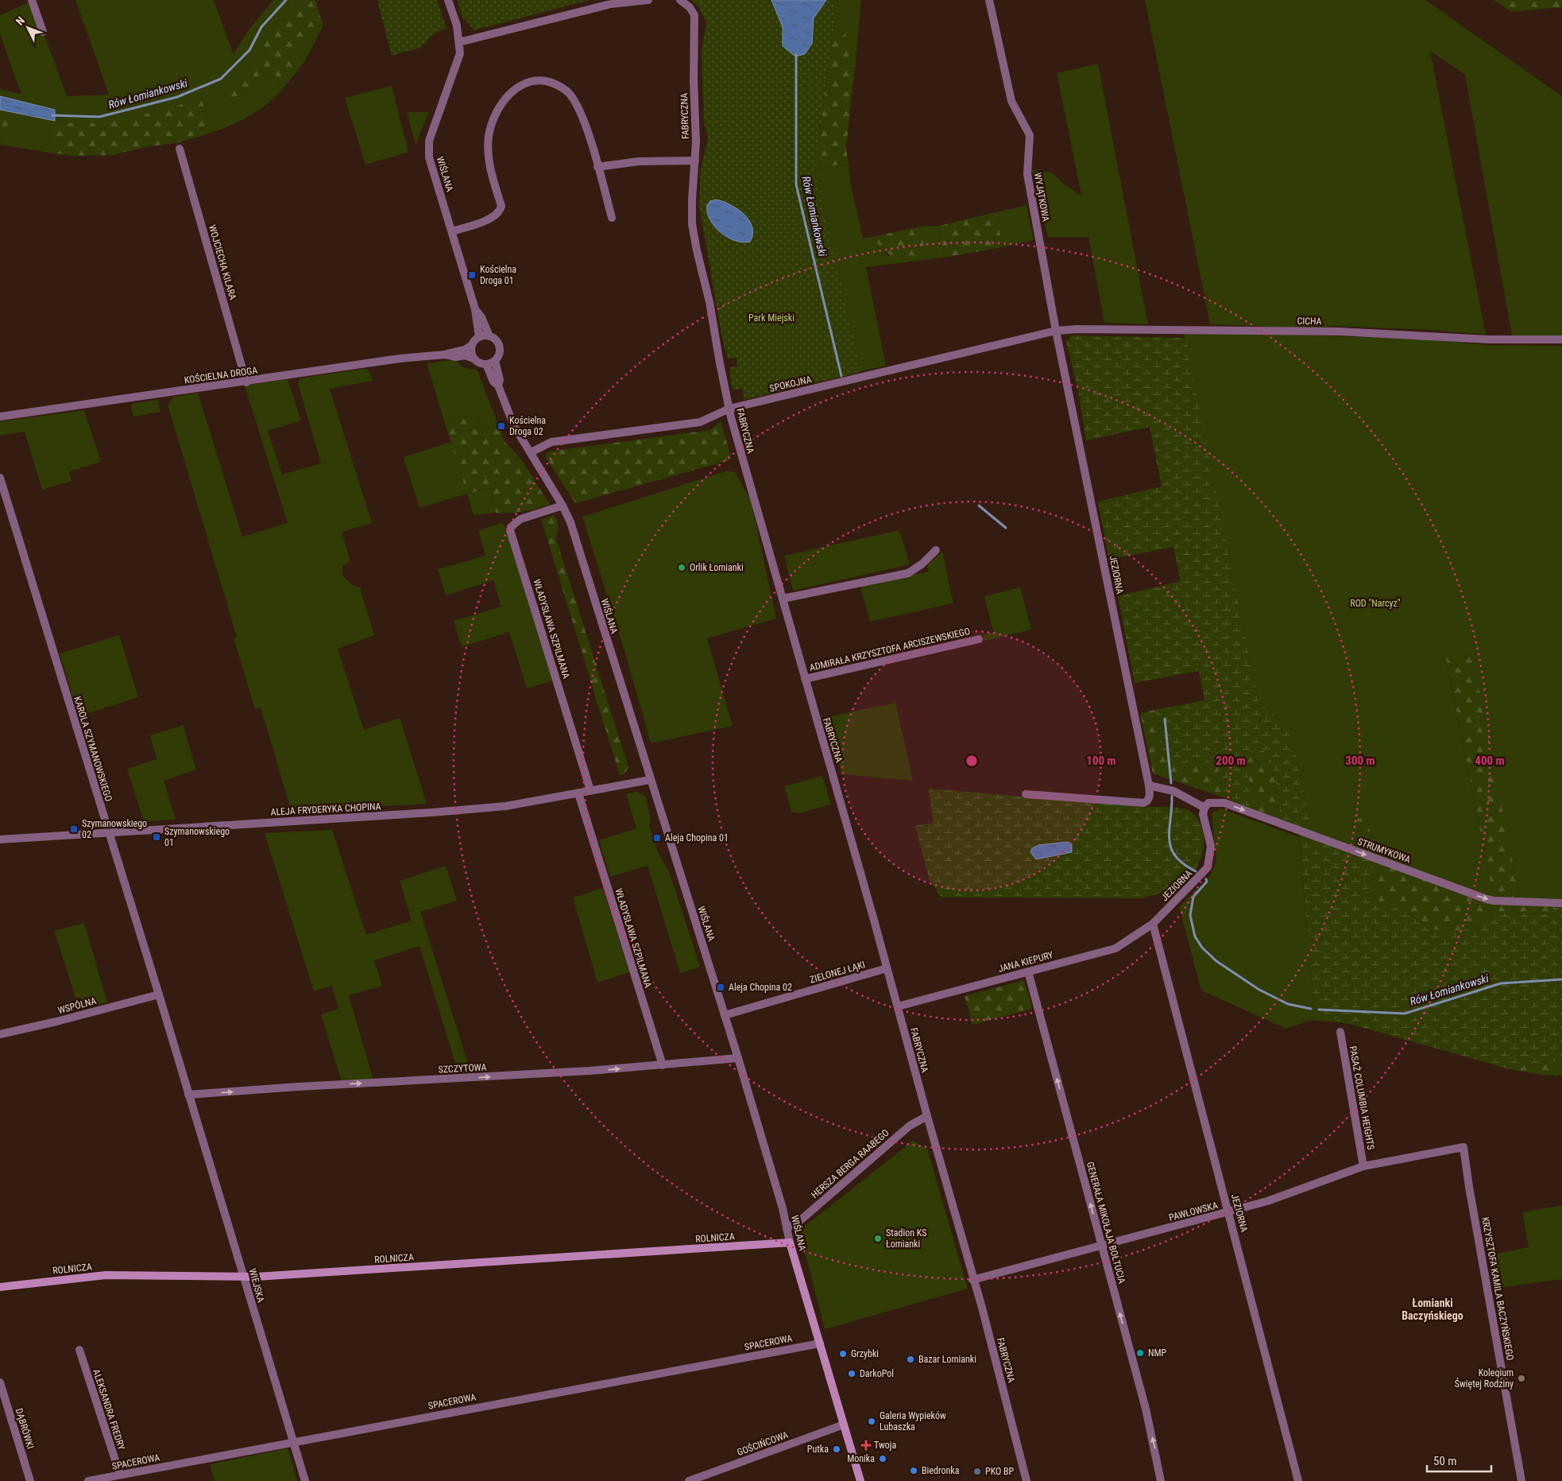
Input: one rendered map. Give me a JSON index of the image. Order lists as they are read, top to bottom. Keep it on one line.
{"streets":{"street":["FABRYCZNA","WIŚLANA","WYJĄTKOWA","WOJCIECHA KILARA","CICHA","KOŚCIELNA DROGA","SPOKOJNA","JEZIORNA","WŁADYSŁAWA SZPILMANA","ADMIRAŁA KRZYSZTOFA ARCISZEWSKIEGO","KAROLA SZYMANOWSKIEGO","ALEJA FRYDERYKA CHOPINA","STRUMYKOWA","JANA KIEPURY","ZIELONEJ ŁĄKI","WSPÓLNA","SZCZYTOWA","PASAŻ COLUMBIA HEIGHTS","HERSZA BERGA RAABEGO","PAWŁOWSKA","GENERAŁA MIKOŁAJA BOŁTUCIA","ROLNICZA","WIEJSKA","KRZYSZTOFA KAMILA BACZYŃSKIEGO","SPACEROWA","ALEKSANDRA FREDRY","DĄBRÓWKI","GOŚCIŃCOWA"]},"crossings":[["FABRYCZNA","SPOKOJNA"],["FABRYCZNA","ADMIRAŁA KRZYSZTOFA ARCISZEWSKIEGO"],["FABRYCZNA","JANA KIEPURY"],["FABRYCZNA","ZIELONEJ ŁĄKI"],["FABRYCZNA","HERSZA BERGA RAABEGO"],["FABRYCZNA","PAWŁOWSKA"],["WIŚLANA","KOŚCIELNA DROGA"],["WIŚLANA","SPOKOJNA"],["WIŚLANA","WŁADYSŁAWA SZPILMANA"],["WIŚLANA","ALEJA FRYDERYKA CHOPINA"],["WIŚLANA","ZIELONEJ ŁĄKI"],["WIŚLANA","SZCZYTOWA"],["WIŚLANA","HERSZA BERGA RAABEGO"],["WIŚLANA","ROLNICZA"],["WIŚLANA","SPACEROWA"],["WIŚLANA","GOŚCIŃCOWA"],["WYJĄTKOWA","CICHA"],["WYJĄTKOWA","SPOKOJNA"],["WYJĄTKOWA","JEZIORNA"],["WOJCIECHA KILARA","KOŚCIELNA DROGA"],["CICHA","SPOKOJNA"],["CICHA","JEZIORNA"],["SPOKOJNA","JEZIORNA"],["JEZIORNA","STRUMYKOWA"],["JEZIORNA","JANA KIEPURY"],["JEZIORNA","PAWŁOWSKA"],["WŁADYSŁAWA SZPILMANA","ALEJA FRYDERYKA CHOPINA"],["WŁADYSŁAWA SZPILMANA","SZCZYTOWA"],["KAROLA SZYMANOWSKIEGO","ALEJA FRYDERYKA CHOPINA"],["KAROLA SZYMANOWSKIEGO","WSPÓLNA"],["KAROLA SZYMANOWSKIEGO","SZCZYTOWA"],["KAROLA SZYMANOWSKIEGO","WIEJSKA"],["JANA KIEPURY","GENERAŁA MIKOŁAJA BOŁTUCIA"],["SZCZYTOWA","WIEJSKA"],["PASAŻ COLUMBIA HEIGHTS","PAWŁOWSKA"],["PAWŁOWSKA","GENERAŁA MIKOŁAJA BOŁTUCIA"],["PAWŁOWSKA","KRZYSZTOFA KAMILA BACZYŃSKIEGO"],["ROLNICZA","WIEJSKA"],["WIEJSKA","SPACEROWA"],["SPACEROWA","ALEKSANDRA FREDRY"]],"one_way":["STRUMYKOWA","SZCZYTOWA","GENERAŁA MIKOŁAJA BOŁTUCIA"],"districts":["Łomianki Baczyńskiego"],"water":["Rów Łomiankowski"],"parks":["Park Miejski","ROD \"Narcyz\""],"places":{"transit":["Kościelna Droga 01","Kościelna Droga 02","Szymanowskiego 02","Szymanowskiego 01","Aleja Chopina 01","Aleja Chopina 02"],"other":["Orlik Łomianki","Stadion KS Łomianki","NMP","Grzybki","Bazar Lomianki","DarkoPol","Kolegium Świętej Rodziny","Galeria Wypieków Lubaszka","Putka","Monika","Biedronka","PKO BP"],"health":["Twoja"]},"scale_bar":"50 m","north":"top left","rings":["100 m","200 m","300 m","400 m"]}
